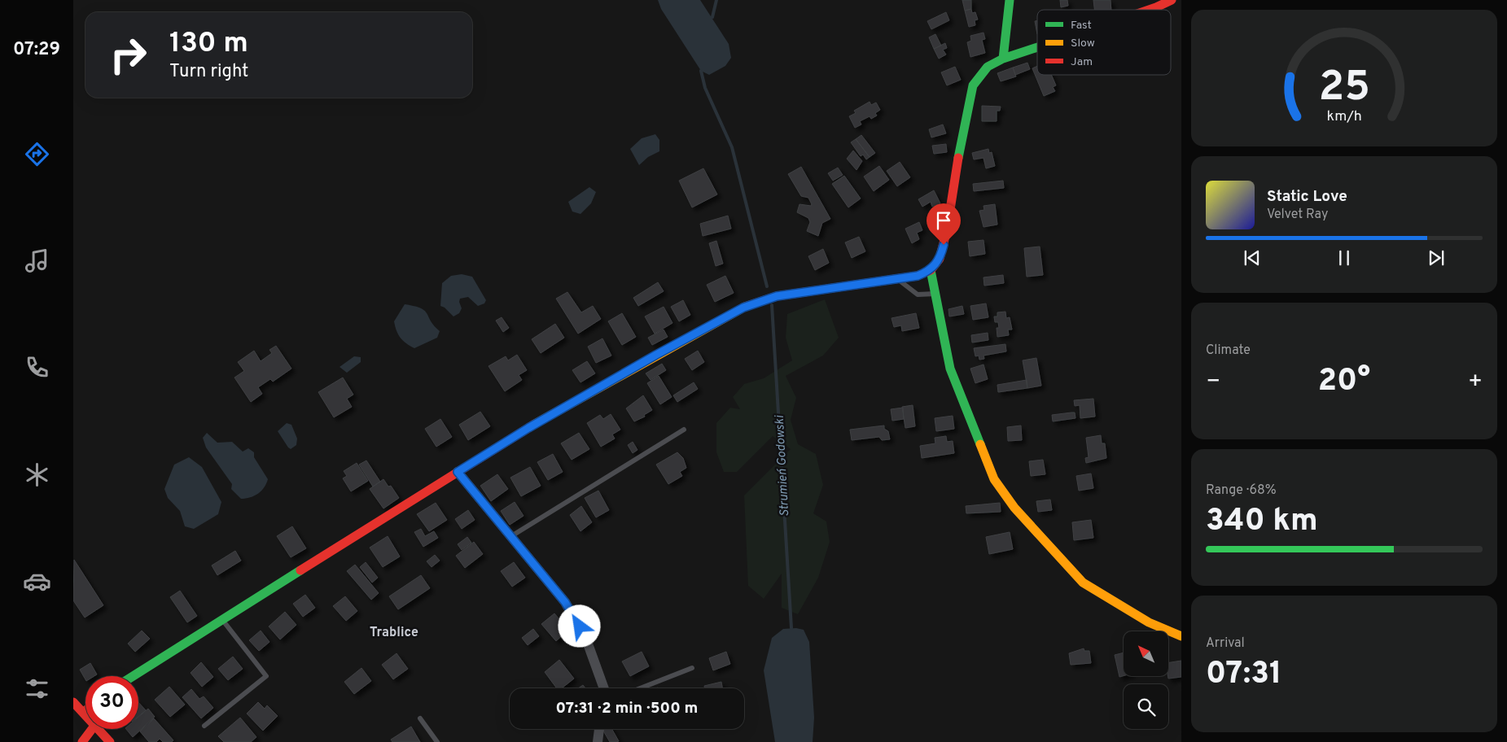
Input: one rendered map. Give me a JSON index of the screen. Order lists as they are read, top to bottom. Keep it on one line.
{"districts":["Trablice"],"water":["Strumień Godowski"],"legend":["Fast","Slow","Jam"],"north":"top left","page":{"tabs":"07:29","turn":["130 m","Turn right"],"song":["Static Love","Velvet Ray"],"tile":["Climate",["Range · 68%","340 km"],["Arrival","07:31"]],"heat":["−","20°","+"],"limit":"30","trip":"07:31 · 2 min · 500 m","gauge":["25","km/h"]}}
